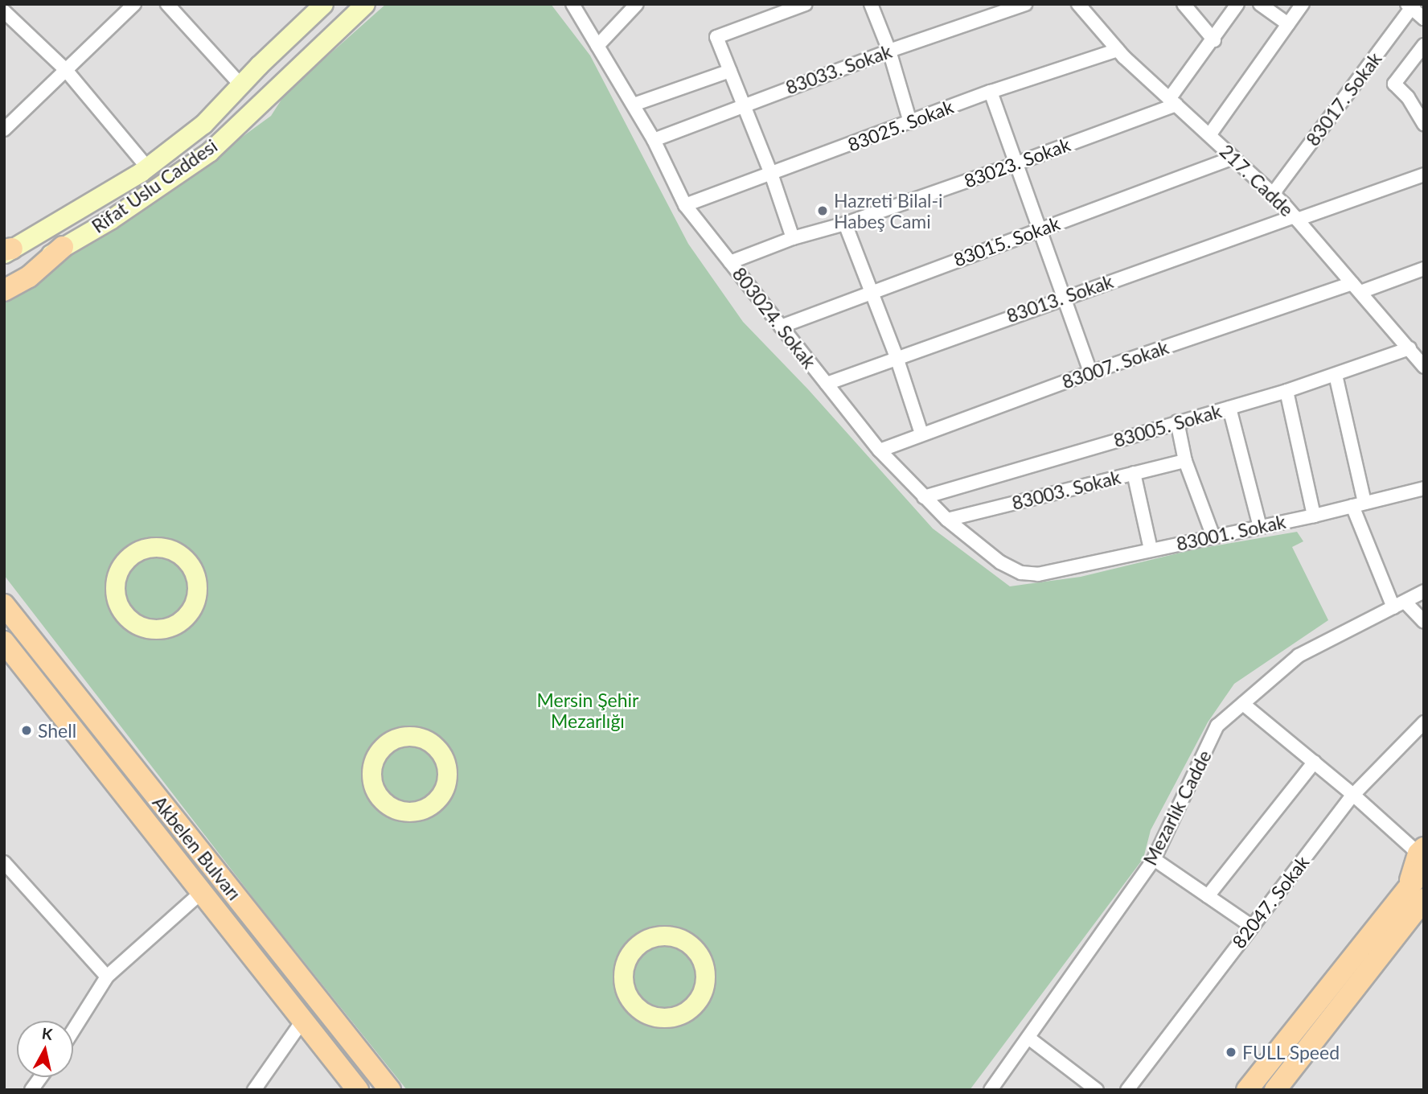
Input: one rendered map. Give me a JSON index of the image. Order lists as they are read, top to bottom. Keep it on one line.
{"streets":{"main road":["Rifat Uslu Caddesi","Akbelen Bulvarı"],"street":["83033. Sokak","83017. Sokak","83025. Sokak","83023. Sokak","217. Cadde","83015. Sokak","83013. Sokak","803024. Sokak","83007. Sokak","83005. Sokak","83003. Sokak","83001. Sokak","Mezarlık Cadde","82047. Sokak"]},"crossings":[["83033. Sokak","803024. Sokak"],["83017. Sokak","217. Cadde"],["83025. Sokak","217. Cadde"],["83025. Sokak","803024. Sokak"],["83023. Sokak","217. Cadde"],["83023. Sokak","803024. Sokak"],["217. Cadde","83015. Sokak"],["217. Cadde","83013. Sokak"],["217. Cadde","83007. Sokak"],["217. Cadde","83005. Sokak"],["83015. Sokak","803024. Sokak"],["83013. Sokak","803024. Sokak"],["803024. Sokak","83007. Sokak"],["803024. Sokak","83005. Sokak"],["803024. Sokak","83003. Sokak"],["803024. Sokak","83001. Sokak"]],"parks":["Mersin Şehir Mezarlığı"],"places":["Hazreti Bilal-i Habeş Cami","Shell","FULL Speed"],"north":"top"}
